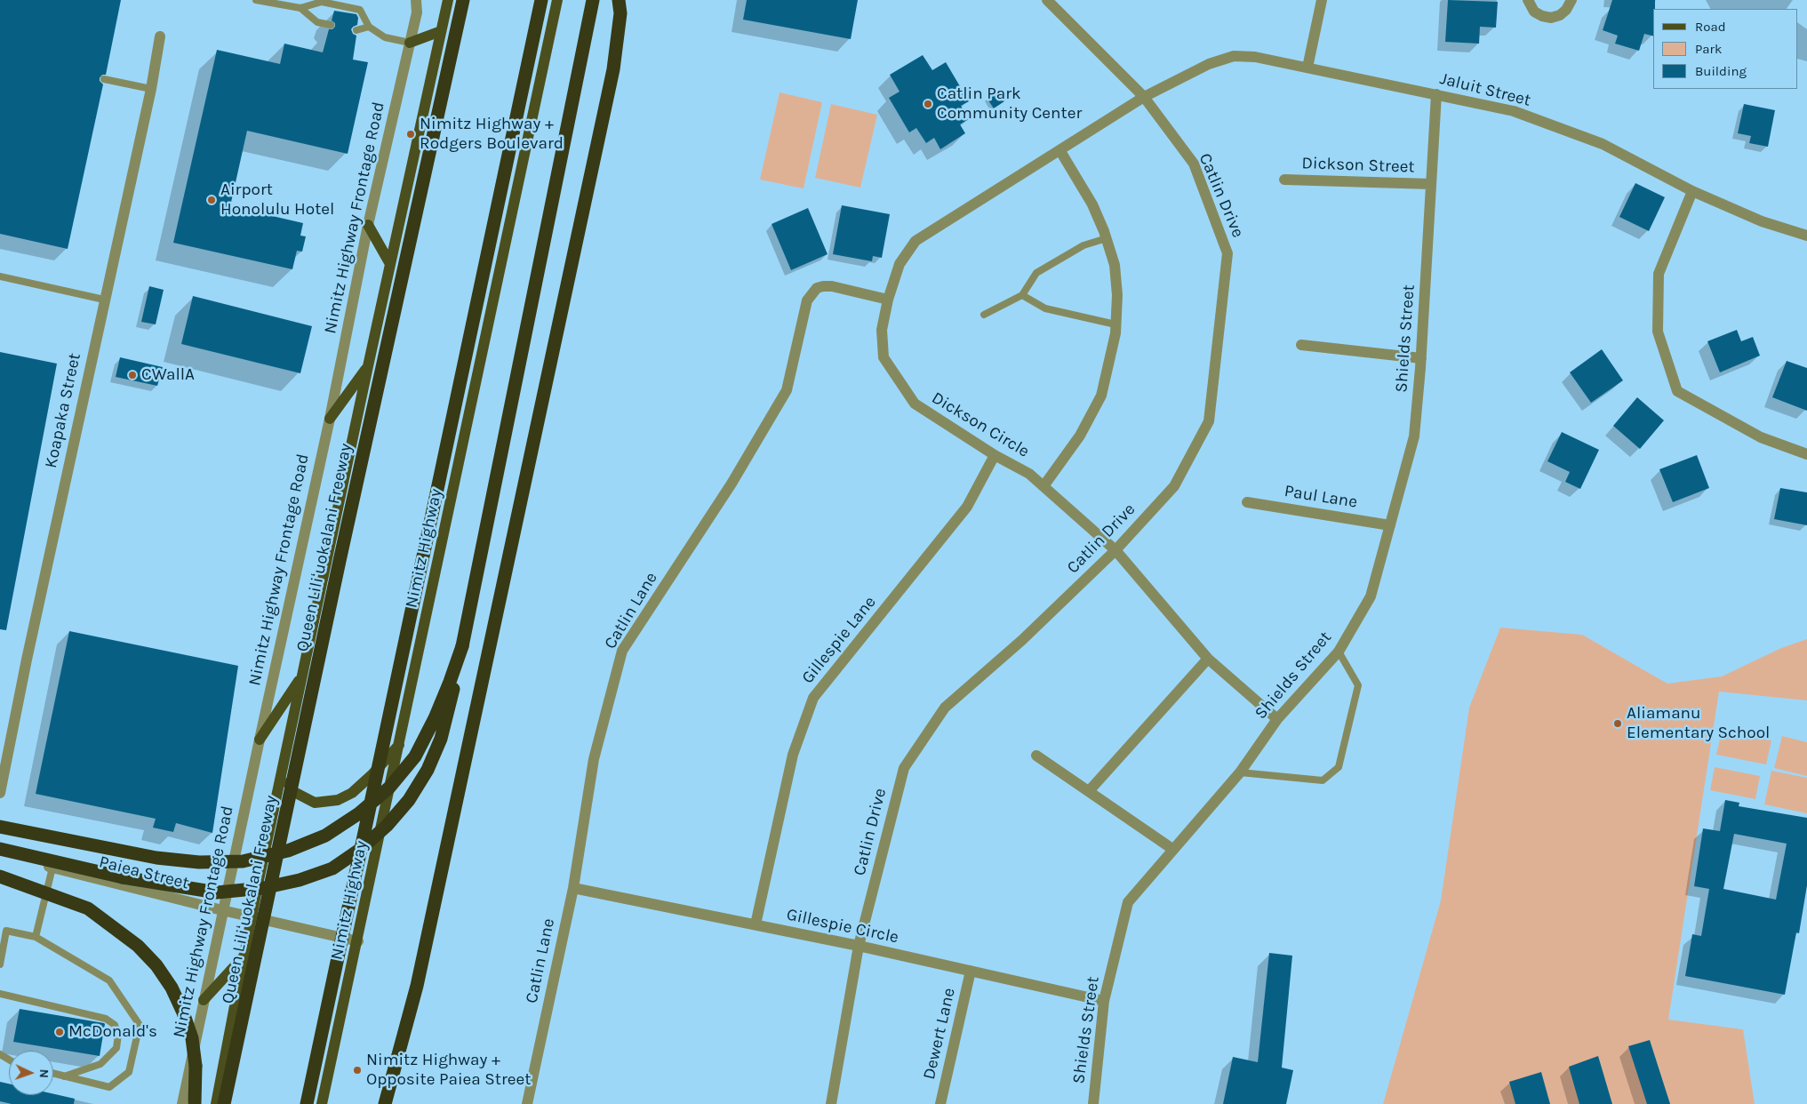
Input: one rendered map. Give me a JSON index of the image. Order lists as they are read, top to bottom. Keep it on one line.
{"streets":{"highway":["Queen Liliʻuokalani Freeway"],"main road":["Nimitz Highway"],"street":["Jaluit Street","Dickson Street","Catlin Drive","Nimitz Highway Frontage Road","Shields Street","Koapaka Street","Dickson Circle","Paul Lane","Catlin Lane","Gillespie Lane","Paiea Street","Gillespie Circle","Dewert Lane"]},"crossings":[["Jaluit Street","Catlin Drive"],["Jaluit Street","Shields Street"],["Jaluit Street","Dickson Circle"],["Dickson Street","Shields Street"],["Catlin Drive","Dickson Circle"],["Catlin Drive","Gillespie Circle"],["Nimitz Highway Frontage Road","Paiea Street"],["Shields Street","Dickson Circle"],["Shields Street","Paul Lane"],["Shields Street","Gillespie Circle"],["Dickson Circle","Catlin Lane"],["Dickson Circle","Gillespie Lane"],["Nimitz Highway","Paiea Street"],["Catlin Lane","Gillespie Circle"],["Gillespie Lane","Gillespie Circle"],["Gillespie Circle","Dewert Lane"]],"places":["Catlin Park Community Center","Nimitz Highway + Rodgers Boulevard","Airport Honolulu Hotel","CWallA","Aliamanu Elementary School","McDonald's","Nimitz Highway + Opposite Paiea Street"],"legend":["Road","Park","Building"],"north":"right"}
